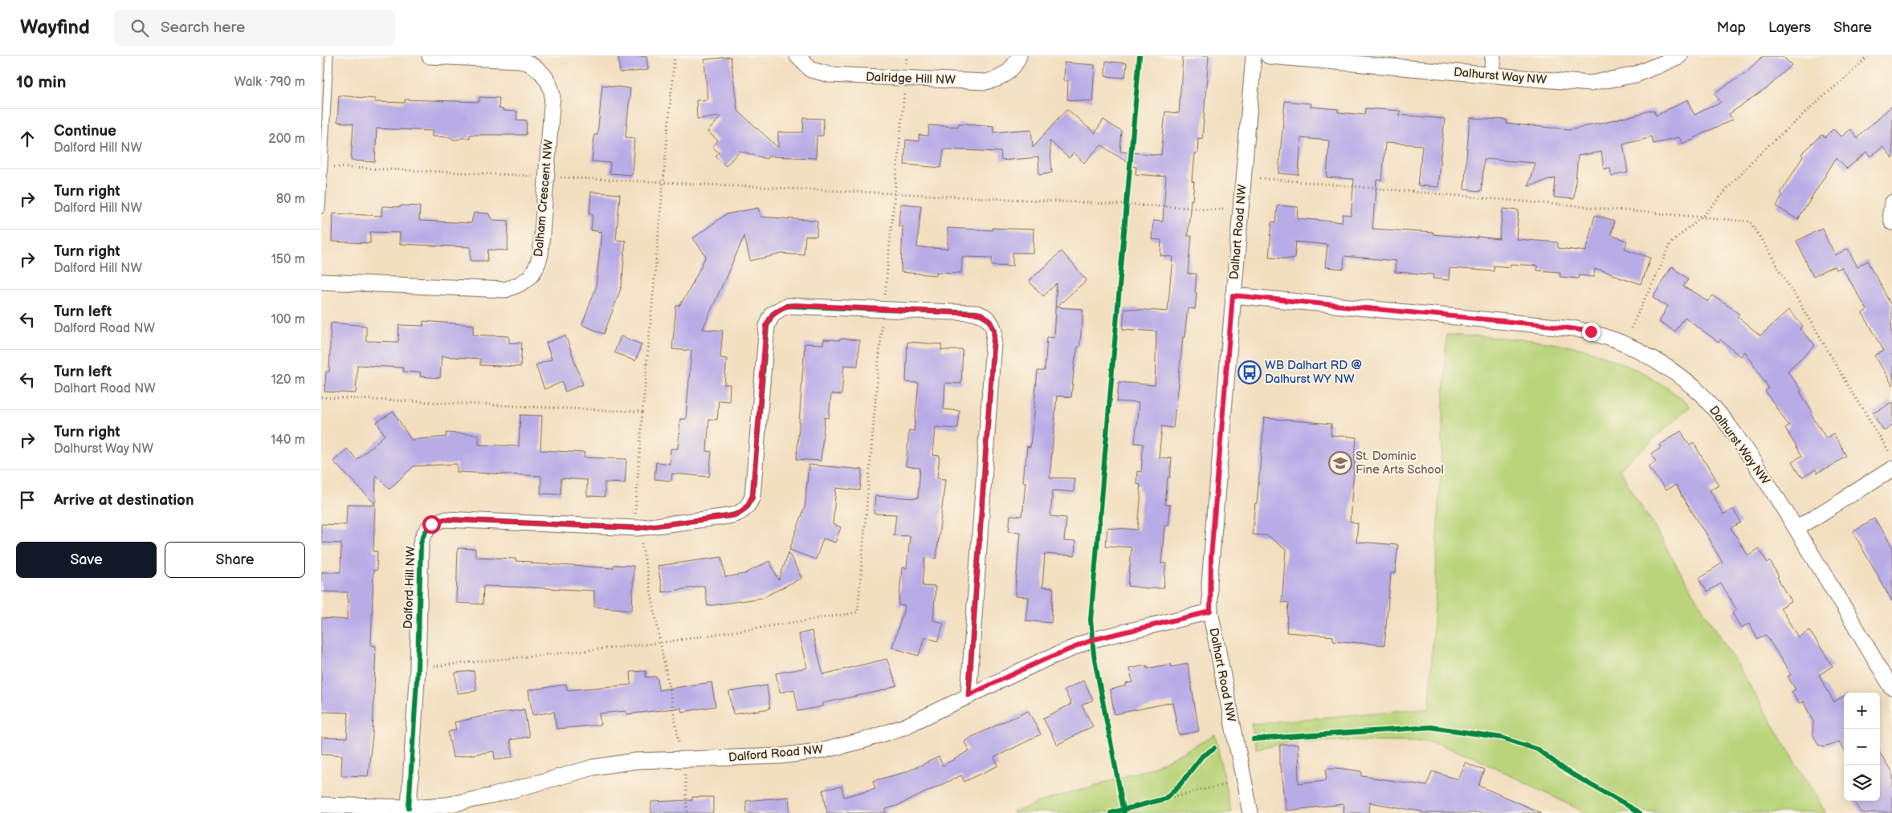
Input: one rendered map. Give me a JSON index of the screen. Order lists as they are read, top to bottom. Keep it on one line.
{"streets":{"street":["Dalhurst Way NW","Dalridge Hill NW","Dalham Crescent NW","Dalhart Road NW","Dalford Hill NW","Dalford Road NW"]},"crossings":[["Dalhurst Way NW","Dalhart Road NW"],["Dalhart Road NW","Dalford Road NW"],["Dalford Hill NW","Dalford Road NW"]],"places":{"bus stop":["WB Dalhart RD @ Dalhurst WY NW"],"school or university":["St. Dominic Fine Arts School"]},"page":{"header":"Wayfind","search":"Search here","nav":["Map","Layers","Share"],"heading":["10 min","Walk · 790 m"],"list":[["Continue","Dalford Hill NW","200 m"],["Turn right","Dalford Hill NW","80 m"],["Turn right","Dalford Hill NW","150 m"],["Turn left","Dalford Road NW","100 m"],["Turn left","Dalhart Road NW","120 m"],["Turn right","Dalhurst Way NW","140 m"],"Arrive at destination"],"buttons":["Save","Share"],"map_buttons":["+","−"]}}
